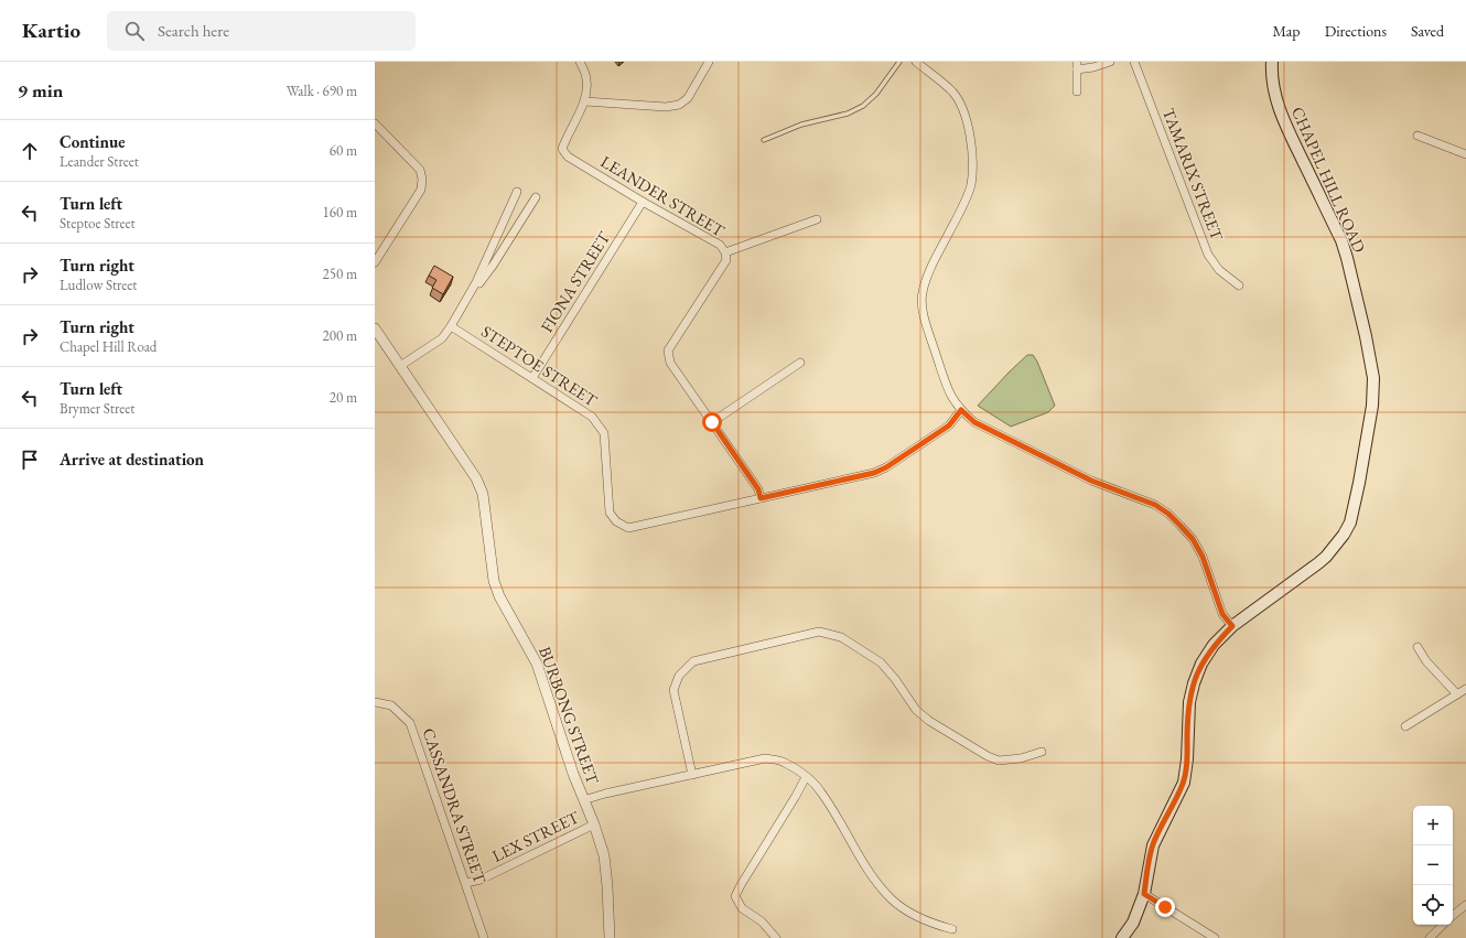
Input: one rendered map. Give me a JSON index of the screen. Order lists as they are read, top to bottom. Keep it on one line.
{"streets":{"main road":["CHAPEL HILL ROAD"],"street":["TAMARIX STREET","LEANDER STREET","FIONA STREET","STEPTOE STREET","BURBONG STREET","CASSANDRA STREET","LEX STREET"]},"crossings":[["LEANDER STREET","FIONA STREET"],["LEANDER STREET","STEPTOE STREET"],["FIONA STREET","STEPTOE STREET"],["BURBONG STREET","LEX STREET"],["CASSANDRA STREET","LEX STREET"]],"page":{"header":"Kartio","search":"Search here","nav":["Map","Directions","Saved"],"heading":["9 min","Walk · 690 m"],"list":[["Continue","Leander Street","60 m"],["Turn left","Steptoe Street","160 m"],["Turn right","Ludlow Street","250 m"],["Turn right","Chapel Hill Road","200 m"],["Turn left","Brymer Street","20 m"],"Arrive at destination"],"map_buttons":["+","−"]}}
